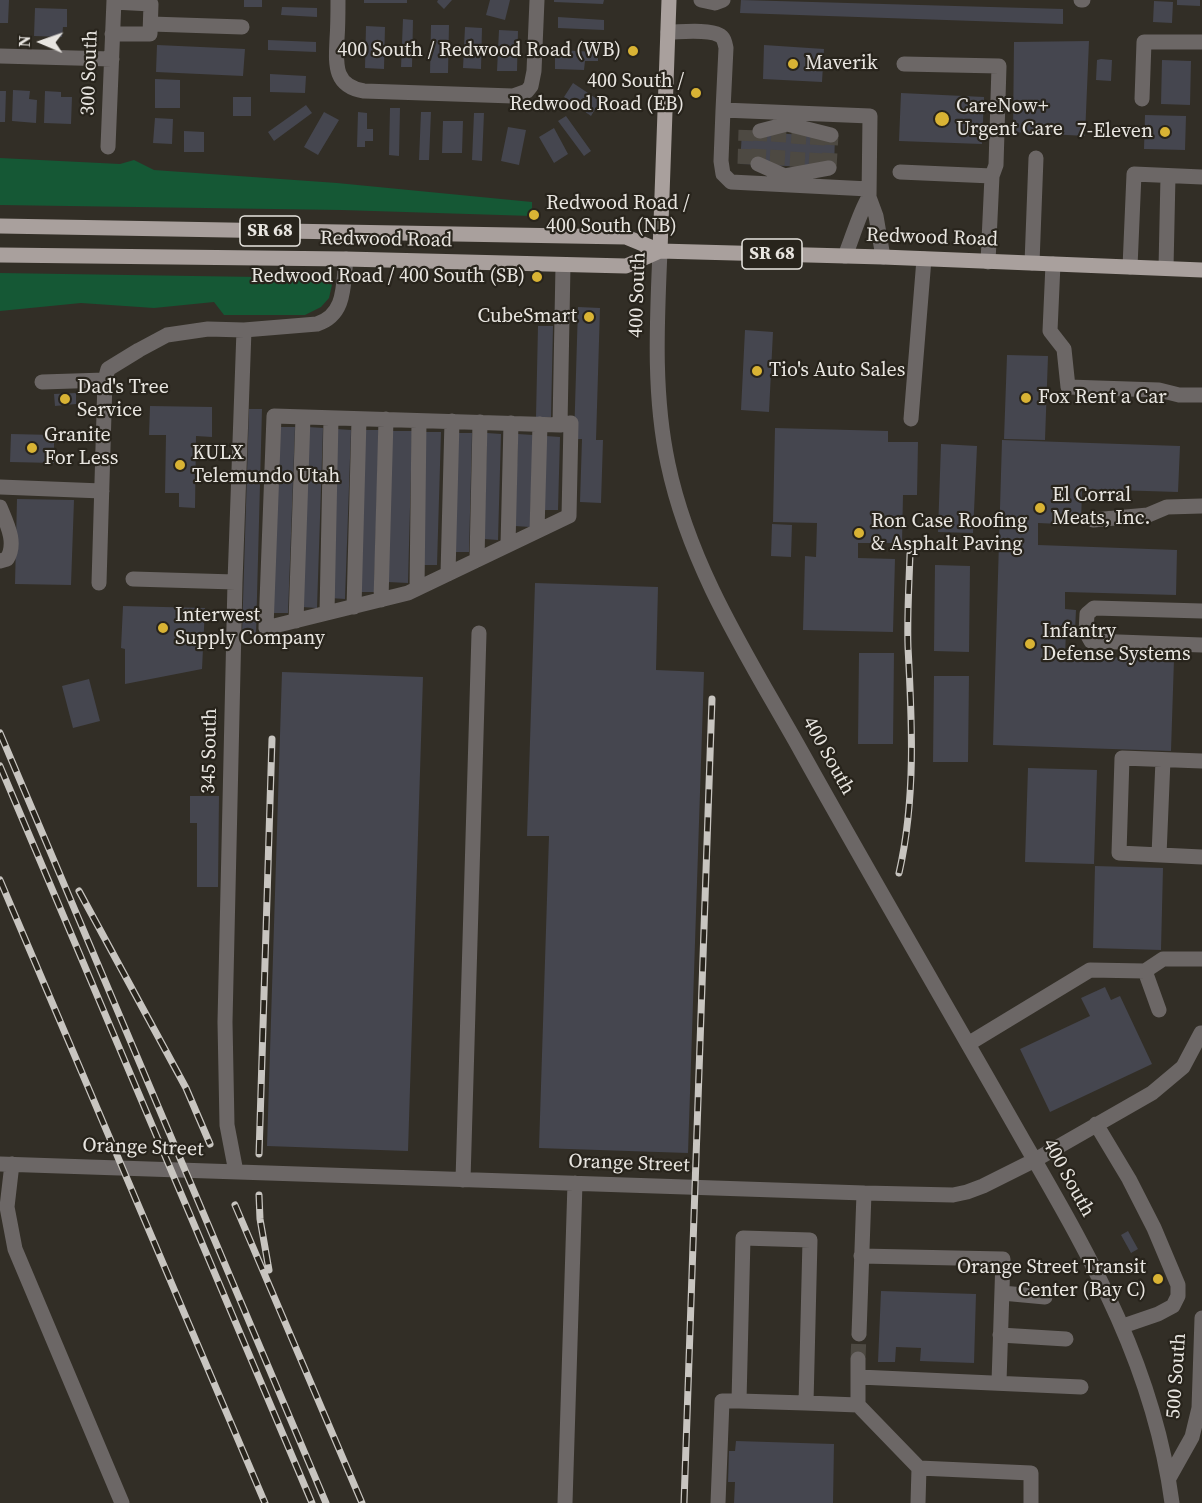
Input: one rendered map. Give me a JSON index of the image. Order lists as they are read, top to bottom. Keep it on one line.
{"streets":{"main road":["SR 68","Redwood Road","400 South"],"street":["300 South","345 South","Orange Street","500 South"]},"crossings":[["Redwood Road","400 South"],["400 South","Orange Street"],["400 South","500 South"],["345 South","Orange Street"]],"places":["400 South / Redwood Road (WB)","Maverik","400 South / Redwood Road (EB)","CareNow+ Urgent Care","7-Eleven","Redwood Road / 400 South (NB)","Redwood Road / 400 South (SB)","CubeSmart","Tio's Auto Sales","Fox Rent a Car","Dad's Tree Service","Granite For Less","KULX Telemundo Utah","El Corral Meats, Inc.","Ron Case Roofing & Asphalt Paving","Interwest Supply Company","Infantry Defense Systems","Orange Street Transit Center (Bay C)"],"north":"left"}
